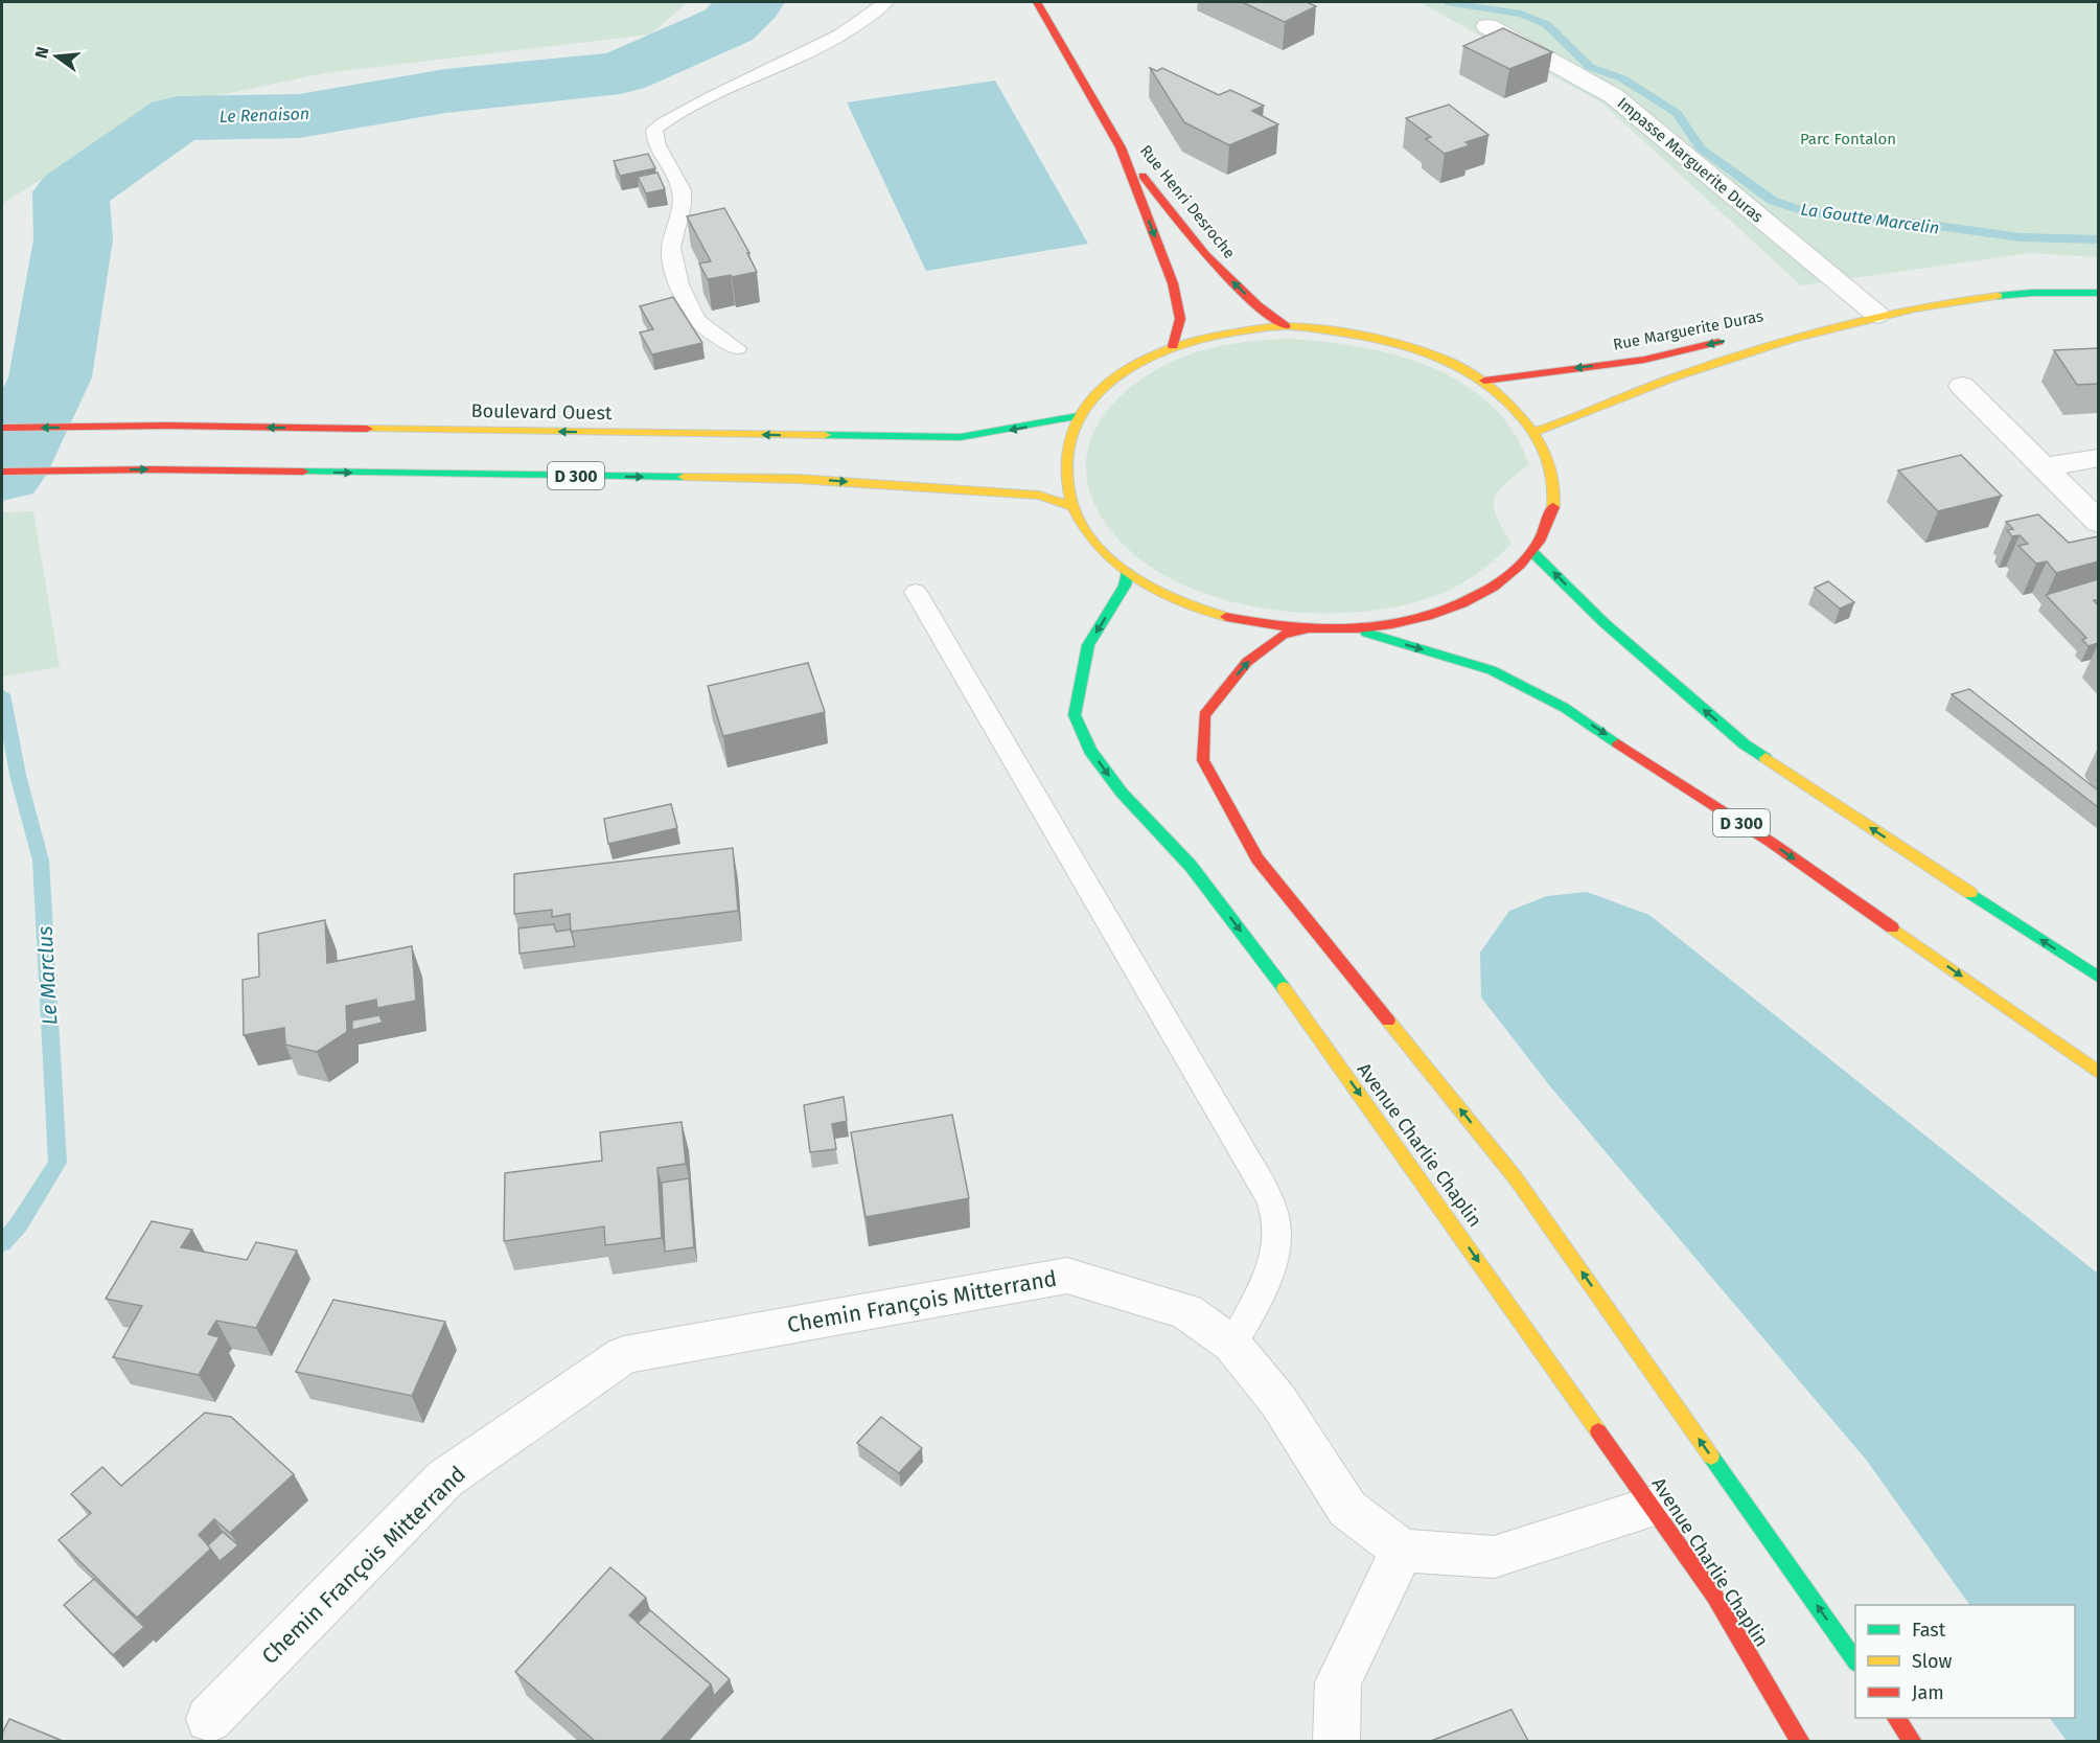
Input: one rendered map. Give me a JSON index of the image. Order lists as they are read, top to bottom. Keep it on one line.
{"streets":{"main road":["Rue Henri Desroche","Rue Marguerite Duras","Boulevard Ouest","D 300","Avenue Charlie Chaplin"],"street":["Impasse Marguerite Duras","Chemin François Mitterrand"]},"crossings":[["Impasse Marguerite Duras","Rue Marguerite Duras"]],"water":["Le Renaison","La Goutte Marcelin","Le Marclus"],"parks":["Parc Fontalon"],"legend":["Fast","Slow","Jam"],"north":"left"}
